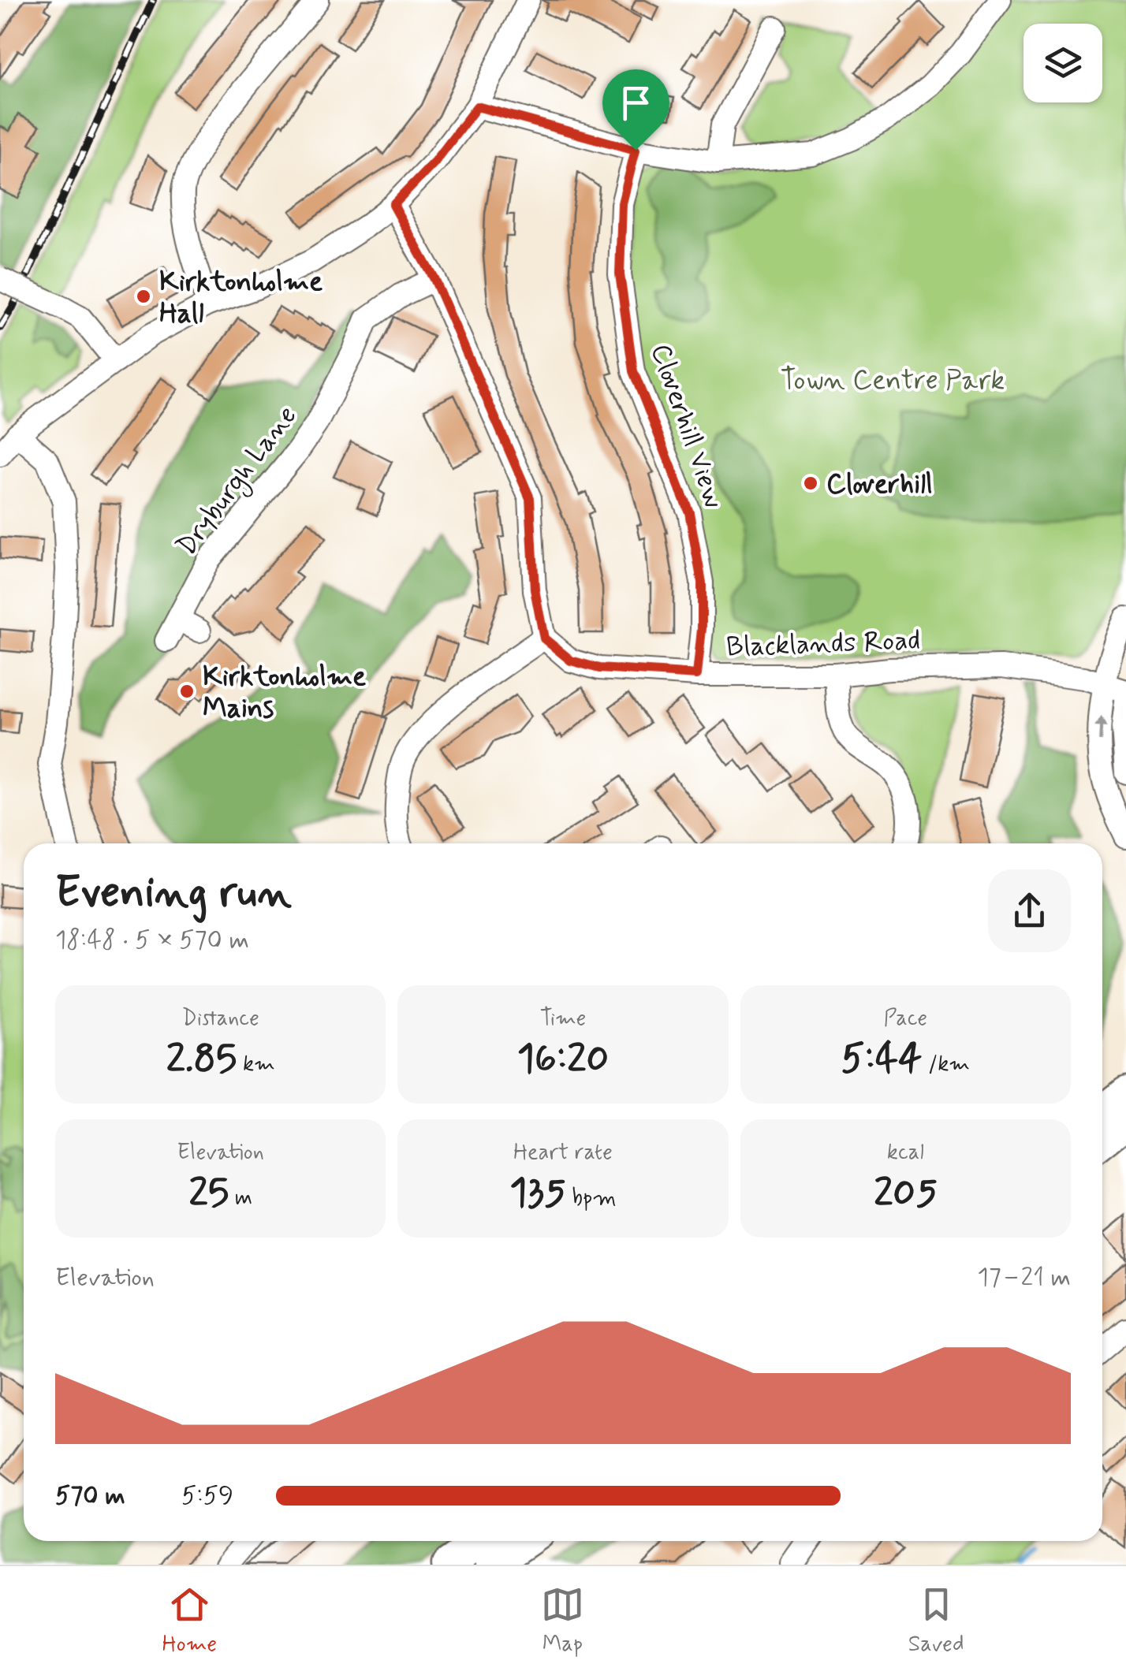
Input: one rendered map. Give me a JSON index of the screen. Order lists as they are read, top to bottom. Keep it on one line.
{"streets":{"street":["Cloverhill View","Dryburgh Lane","Blacklands Road"]},"crossings":[["Cloverhill View","Blacklands Road"]],"parks":["Town Centre Park"],"places":["Kirktonholme Hall","Cloverhill","Kirktonholme Mains"],"page":{"heading":["Evening run","18:48 · 5 × 570 m"],"stats":[["Distance","2.85 km"],["Time","16:20"],["Pace","5:44 /km"],["Elevation","25 m"],["Heart rate","135 bpm"],["kcal","205"]],"chart":["Elevation","17–21 m"],"list":[{"name":"570 m","note":"5:59"}],"tabs":["Home","Map","Saved"]}}
